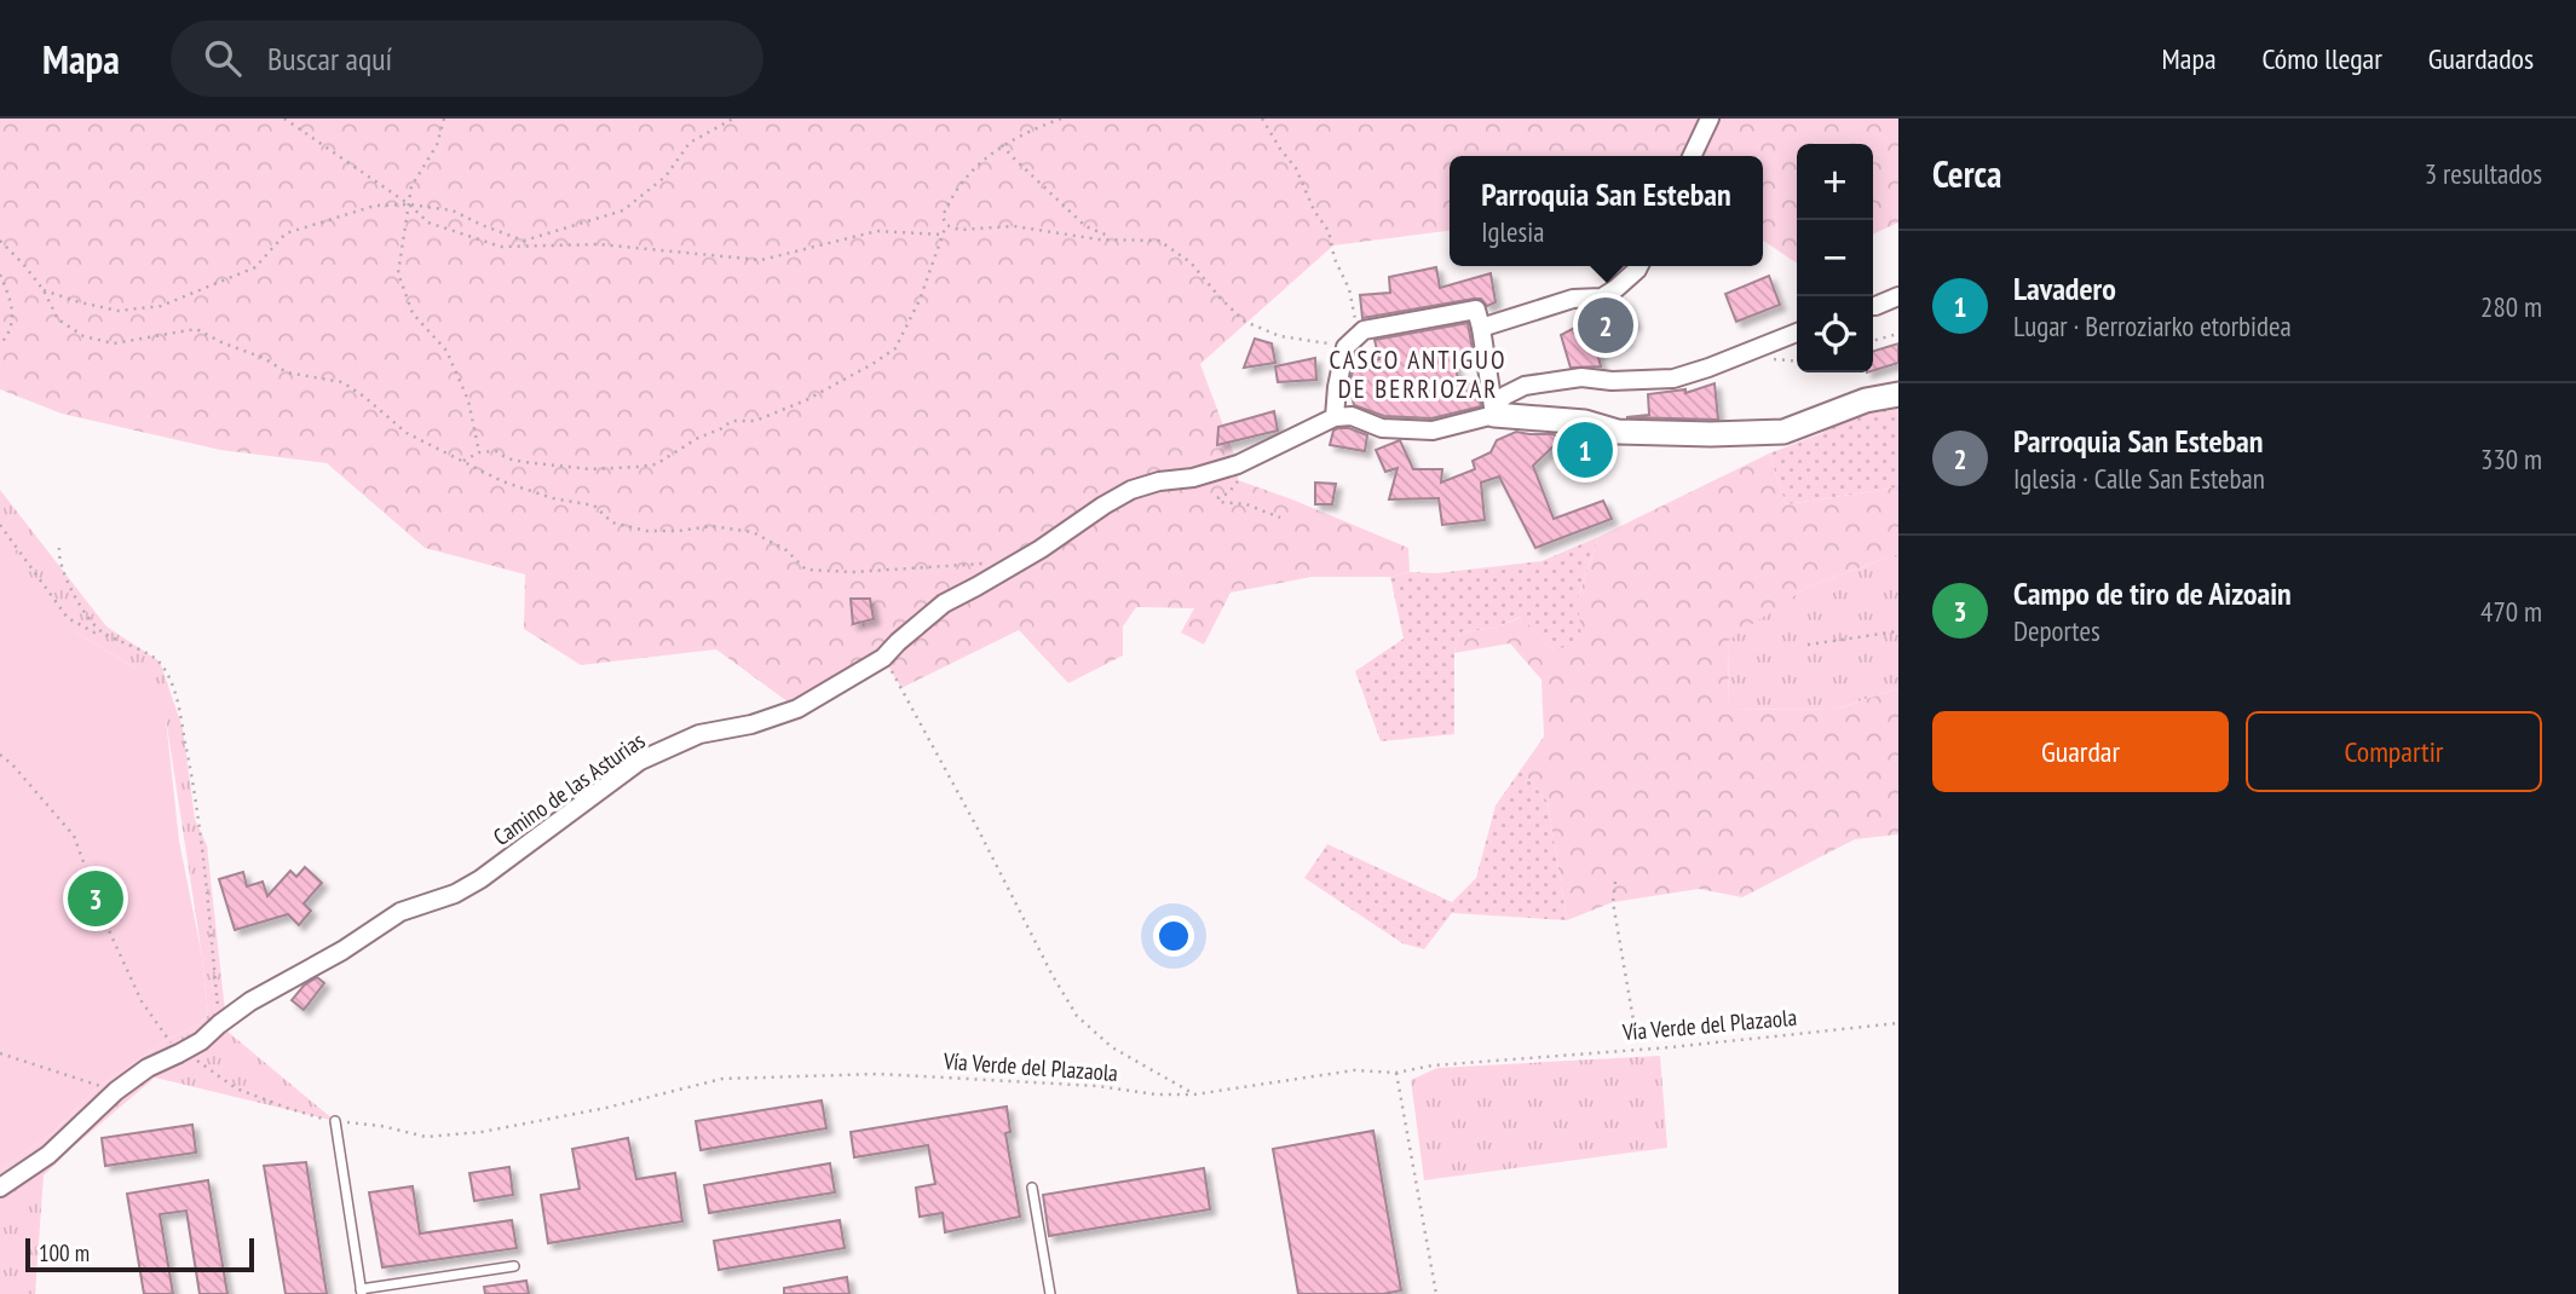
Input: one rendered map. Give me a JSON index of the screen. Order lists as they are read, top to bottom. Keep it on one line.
{"streets":{"street":["Camino de las Asturias"],"path":["Vía Verde del Plazaola"]},"crossings":[["Camino de las Asturias","Vía Verde del Plazaola"]],"districts":["CASCO ANTIGUO DE BERRIOZAR"],"scale_bar":"100 m","page":{"header":"Mapa","search":"Buscar aquí","nav":["Mapa","Cómo llegar","Guardados"],"heading":["Cerca","3 resultados"],"map_buttons":["+","−"],"popup":["Parroquia San Esteban","Iglesia"],"list":[{"mark":"1","name":"Lavadero","note":"Lugar · Berroziarko etorbidea","value":"280 m"},{"mark":"2","name":"Parroquia San Esteban","note":"Iglesia · Calle San Esteban","value":"330 m"},{"mark":"3","name":"Campo de tiro de Aizoain","note":"Deportes","value":"470 m"}],"pins":["2","1","3"],"buttons":["Guardar","Compartir"],"scale":"100 m"}}
